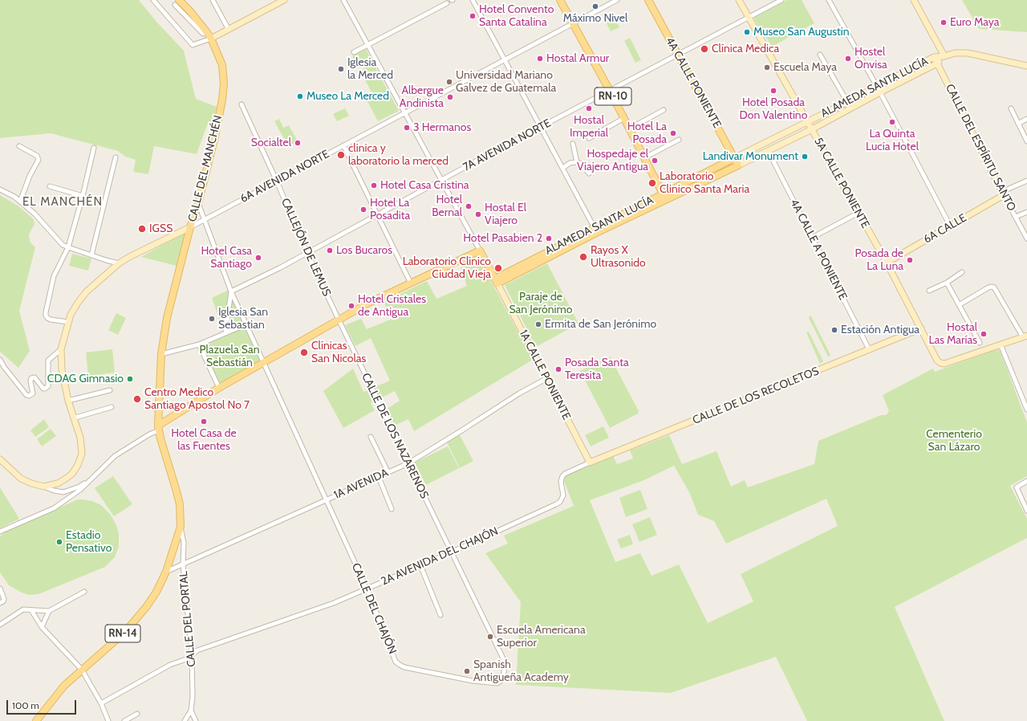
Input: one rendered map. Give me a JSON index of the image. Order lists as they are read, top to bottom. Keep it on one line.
{"streets":{"main road":["4A CALLE PONIENTE","ALAMEDA SANTA LUCÍA","RN-10","CALLE DEL MANCHÉN","1A CALLE PONIENTE","RN-14"],"street":["7A AVENIDA NORTE","CALLE DEL ESPÍRITU SANTO","6A AVENIDA NORTE","5A CALLE PONIENTE","6A CALLE","CALLEJÓN DE LEMUS","4A CALLE A PONIENTE","CALLE DE LOS RECOLETOS","CALLE DE LOS NAZARENOS","1A AVENIDA","2A AVENIDA DEL CHAJÓN","CALLE DEL CHAJÓN","CALLE DEL PORTAL"]},"crossings":[["4A CALLE PONIENTE","ALAMEDA SANTA LUCÍA"],["4A CALLE PONIENTE","7A AVENIDA NORTE"],["ALAMEDA SANTA LUCÍA","RN-10"],["ALAMEDA SANTA LUCÍA","CALLE DEL ESPÍRITU SANTO"],["ALAMEDA SANTA LUCÍA","5A CALLE PONIENTE"],["ALAMEDA SANTA LUCÍA","4A CALLE A PONIENTE"],["ALAMEDA SANTA LUCÍA","1A CALLE PONIENTE"],["RN-10","7A AVENIDA NORTE"],["RN-10","6A AVENIDA NORTE"],["7A AVENIDA NORTE","5A CALLE PONIENTE"],["7A AVENIDA NORTE","CALLEJÓN DE LEMUS"],["7A AVENIDA NORTE","1A CALLE PONIENTE"],["7A AVENIDA NORTE","CALLE DEL CHAJÓN"],["CALLE DEL ESPÍRITU SANTO","6A CALLE"],["CALLE DEL MANCHÉN","6A AVENIDA NORTE"],["CALLE DEL MANCHÉN","CALLE DEL CHAJÓN"],["6A AVENIDA NORTE","CALLEJÓN DE LEMUS"],["6A AVENIDA NORTE","1A CALLE PONIENTE"],["6A AVENIDA NORTE","CALLE DEL CHAJÓN"],["5A CALLE PONIENTE","6A CALLE"],["5A CALLE PONIENTE","CALLE DE LOS RECOLETOS"],["CALLEJÓN DE LEMUS","CALLE DE LOS NAZARENOS"],["4A CALLE A PONIENTE","CALLE DE LOS RECOLETOS"],["1A CALLE PONIENTE","CALLE DE LOS RECOLETOS"],["1A CALLE PONIENTE","1A AVENIDA"],["1A CALLE PONIENTE","2A AVENIDA DEL CHAJÓN"],["CALLE DE LOS RECOLETOS","2A AVENIDA DEL CHAJÓN"],["CALLE DE LOS NAZARENOS","1A AVENIDA"],["CALLE DE LOS NAZARENOS","2A AVENIDA DEL CHAJÓN"],["CALLE DE LOS NAZARENOS","CALLE DEL CHAJÓN"],["1A AVENIDA","CALLE DEL CHAJÓN"],["1A AVENIDA","CALLE DEL PORTAL"],["1A AVENIDA","RN-14"],["2A AVENIDA DEL CHAJÓN","CALLE DEL CHAJÓN"],["2A AVENIDA DEL CHAJÓN","CALLE DEL PORTAL"],["CALLE DEL PORTAL","RN-14"]],"districts":["EL MANCHÉN"],"parks":["Paraje de San Jerónimo","Plazuela San Sebastián","Cementerio San Lázaro"],"places":["Máximo Nivel","Hotel Convento Santa Catalina","Euro Maya","Museo San Augustin","Clínica Medica","Hostal Armur","Hostel Onvisa","Escuela Maya","Iglesia la Merced","Universidad Mariano Galvez de Guatemala","Hotel Posada Don Valentino","Museo La Merced","Albergue Andinista","Hostal Imperial","La Quinta Lucía Hotel","3 Hermanos","Hotel La Posada","Socialtel","clinica y laboratorio la merced","Landivar Monument","Hospedaje el Viajero Antigua","Laboratorio Clinico Santa Maria","Hotel Casa Cristina","Hotel Bernal","Hotel La Posadita","Hostal El Viajero","IGSS","Hotel Pasabien 2","Los Bucaros","Rayos X Ultrasonido","Hotel Casa Santiago","Posada de La Luna","Laboratorio Clinico Ciudad Vieja","Hotel Cristales de Antigua","Iglesia San Sebastian","Ermita de San Jerónimo","Estación Antigua","Hostal Las Marías","Clínicas San Nicolas","Posada Santa Teresita","CDAG Gimnasio","Centro Medico Santiago Apostol No 7","Hotel Casa de las Fuentes","Estadio Pensativo","Escuela Americana Superior","Spanish Antigueña Academy"],"scale_bar":"100 m"}
